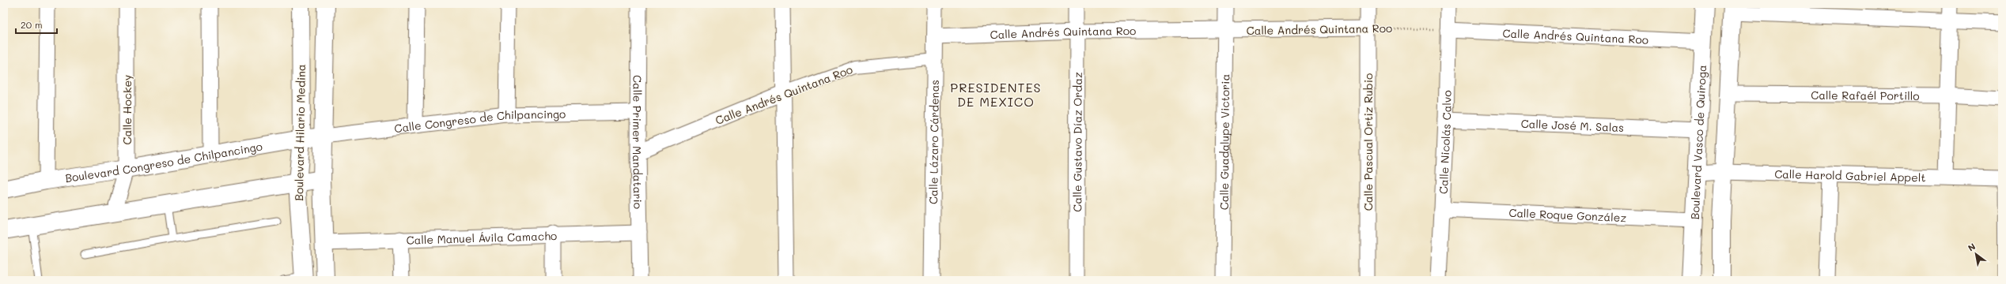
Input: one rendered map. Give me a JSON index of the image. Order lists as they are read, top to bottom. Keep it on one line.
{"streets":{"street":["Calle Andrés Quintana Roo","Calle Rafaél Portillo","Calle Hockey","Calle Congreso de Chilpancingo","Calle José M. Salas","Boulevard Hilario Medina","Calle Primer Mandatario","Calle Lázaro Cárdenas","Calle Gustavo Díaz Ordaz","Calle Guadalupe Victoria","Calle Pascual Ortiz Rubio","Calle Nicolás Calvo","Boulevard Vasco de Quiroga","Boulevard Congreso de Chilpancingo","Calle Harold Gabriel Appelt","Calle Roque González","Calle Manuel Ávila Camacho"]},"crossings":[["Calle Andrés Quintana Roo","Calle Primer Mandatario"],["Calle Andrés Quintana Roo","Calle Lázaro Cárdenas"],["Calle Andrés Quintana Roo","Calle Gustavo Díaz Ordaz"],["Calle Andrés Quintana Roo","Calle Guadalupe Victoria"],["Calle Andrés Quintana Roo","Calle Pascual Ortiz Rubio"],["Calle Andrés Quintana Roo","Calle Nicolás Calvo"],["Calle Andrés Quintana Roo","Boulevard Vasco de Quiroga"],["Calle Hockey","Boulevard Congreso de Chilpancingo"],["Calle Congreso de Chilpancingo","Boulevard Hilario Medina"],["Calle Congreso de Chilpancingo","Calle Primer Mandatario"],["Calle Congreso de Chilpancingo","Boulevard Congreso de Chilpancingo"],["Calle José M. Salas","Calle Nicolás Calvo"],["Calle José M. Salas","Boulevard Vasco de Quiroga"],["Boulevard Hilario Medina","Boulevard Congreso de Chilpancingo"],["Boulevard Hilario Medina","Calle Manuel Ávila Camacho"],["Calle Primer Mandatario","Calle Manuel Ávila Camacho"],["Calle Nicolás Calvo","Calle Roque González"],["Boulevard Vasco de Quiroga","Calle Harold Gabriel Appelt"],["Boulevard Vasco de Quiroga","Calle Roque González"]],"districts":["PRESIDENTES DE MEXICO"],"scale_bar":"20 m","north":"top left"}
